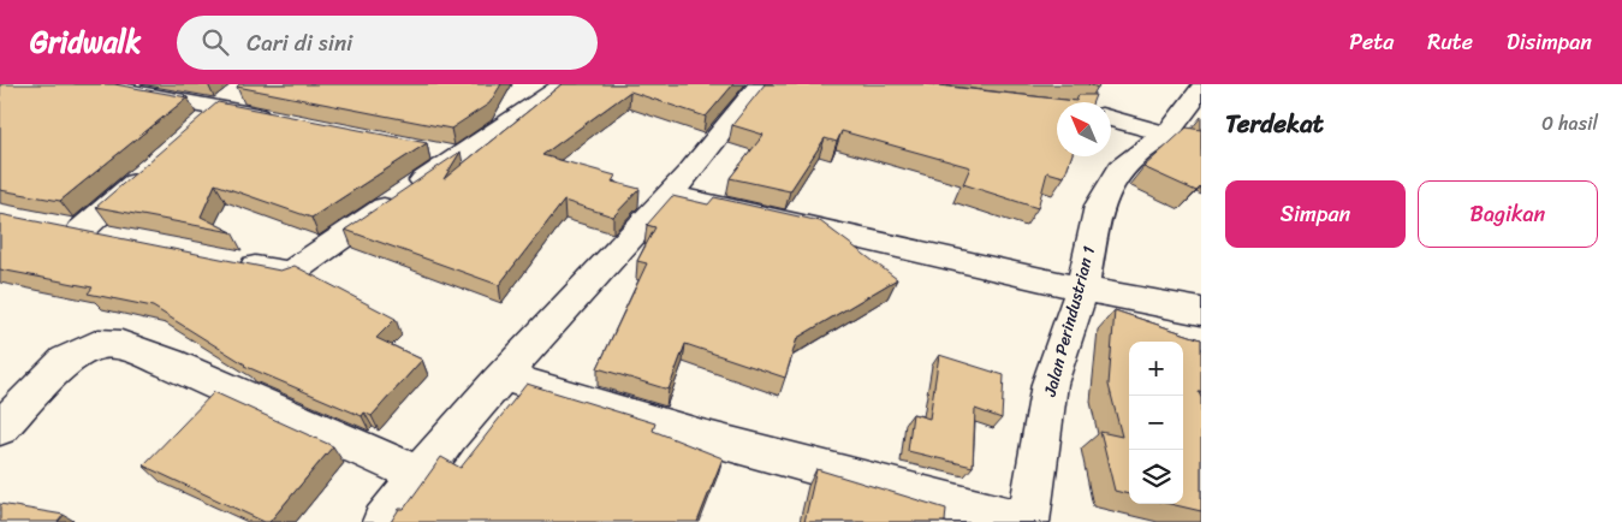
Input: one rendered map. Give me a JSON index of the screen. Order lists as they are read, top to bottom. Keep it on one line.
{"streets":{"street":["Jalan Perindustrian 1"]},"north":"top left","page":{"header":"Gridwalk","search":"Cari di sini","nav":["Peta","Rute","Disimpan"],"heading":["Terdekat","0 hasil"],"buttons":["Simpan","Bagikan"],"map_buttons":["+","−"]}}
